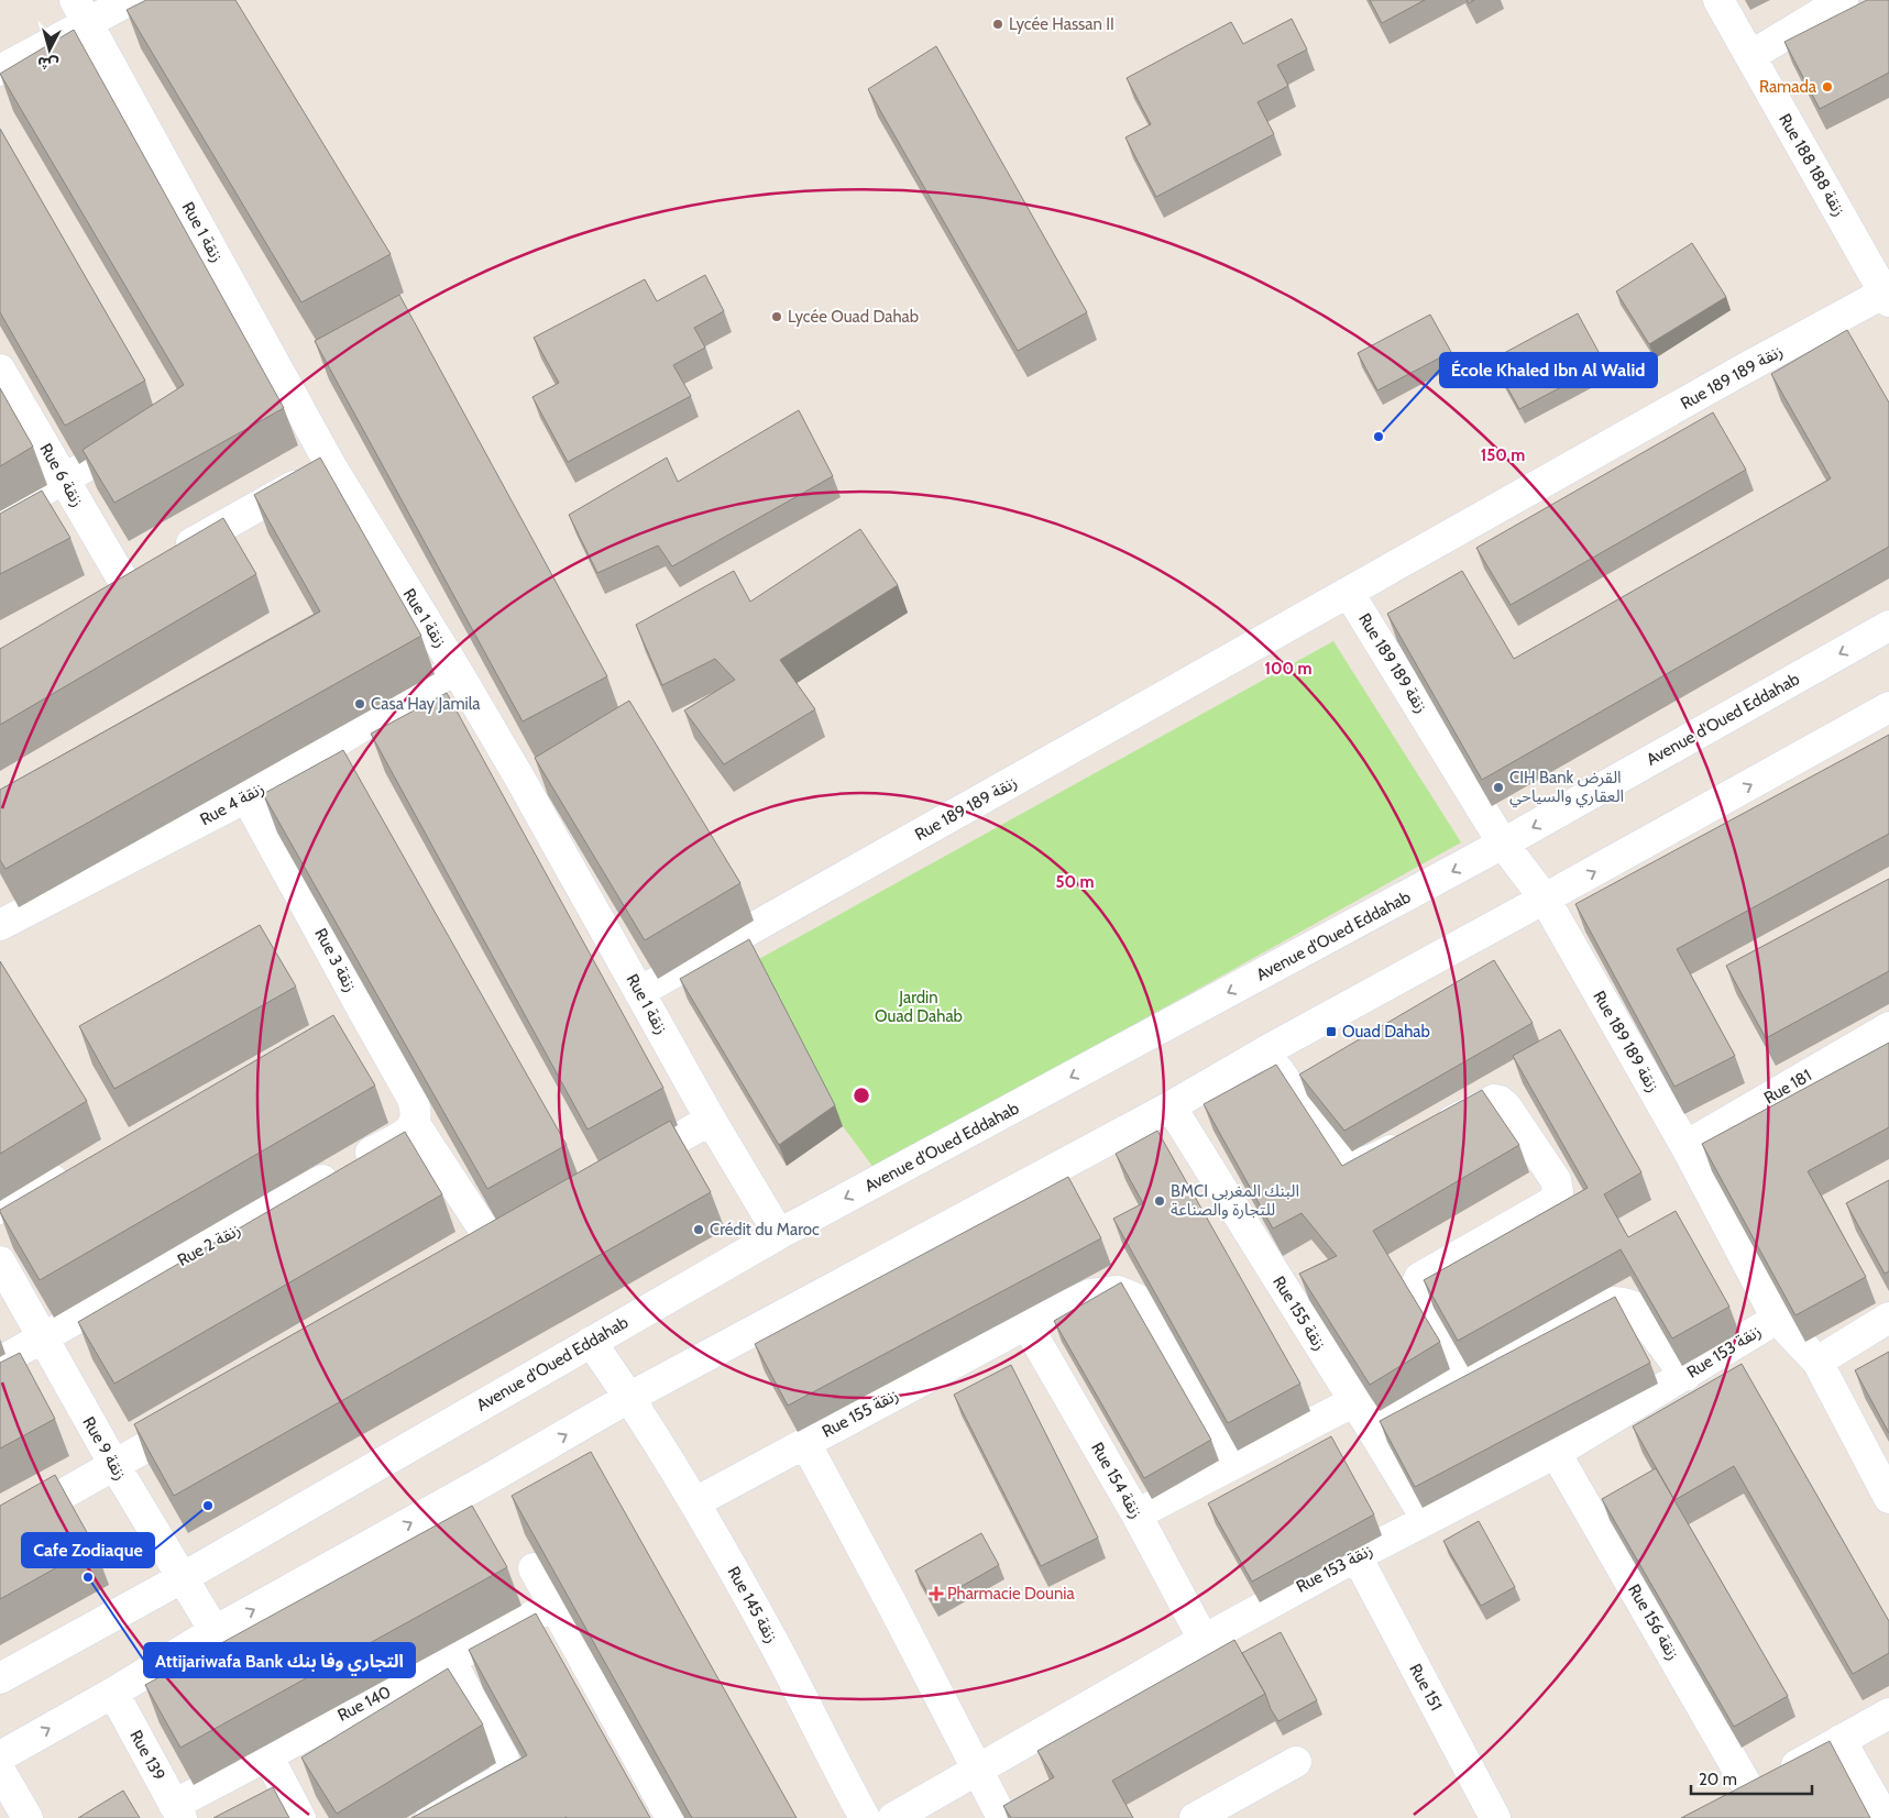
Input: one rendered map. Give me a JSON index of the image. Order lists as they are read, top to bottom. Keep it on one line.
{"streets":{"street":["Rue 188 زنقة 188","Rue 1 زنقة","Rue 189 زنقة 189","Rue 6 زنقة","Avenue d'Oued Eddahab","Rue 4 زنقة","Rue 3 زنقة","Rue 181","Rue 2 زنقة","Rue 155 زنقة","Rue 153 زنقة","Rue 9 زنقة","Rue 154 زنقة","Rue 145 زنقة","Rue 156 زنقة","Rue 151","Rue 140","Rue 139"]},"crossings":[["Rue 188 زنقة 188","Rue 189 زنقة 189"],["Rue 1 زنقة","Rue 189 زنقة 189"],["Rue 1 زنقة","Rue 6 زنقة"],["Rue 1 زنقة","Avenue d'Oued Eddahab"],["Rue 1 زنقة","Rue 4 زنقة"],["Rue 189 زنقة 189","Avenue d'Oued Eddahab"],["Rue 189 زنقة 189","Rue 181"],["Rue 189 زنقة 189","Rue 153 زنقة"],["Avenue d'Oued Eddahab","Rue 9 زنقة"],["Avenue d'Oued Eddahab","Rue 145 زنقة"],["Rue 4 زنقة","Rue 3 زنقة"],["Rue 3 زنقة","Rue 2 زنقة"],["Rue 2 زنقة","Rue 9 زنقة"],["Rue 155 زنقة","Rue 153 زنقة"],["Rue 155 زنقة","Rue 154 زنقة"],["Rue 155 زنقة","Rue 145 زنقة"],["Rue 153 زنقة","Rue 154 زنقة"],["Rue 153 زنقة","Rue 156 زنقة"],["Rue 153 زنقة","Rue 151"],["Rue 140","Rue 139"]],"parks":["Jardin Ouad Dahab"],"places":{"other":["Lycée Hassan II","Ramada","Lycée Ouad Dahab","École Khaled Ibn Al Walid","Casa Hay Jamila","CIH Bank القرض العقاري والسياحي","BMCI البنك المغربي للتجارة والصناعة","Crédit du Maroc","Cafe Zodiaque","Attijariwafa Bank التجاري وفا بنك"],"transit":["Ouad Dahab"],"health":["Pharmacie Dounia"]},"scale_bar":"20 m","north":"bottom","rings":["150 m","100 m","50 m"]}
